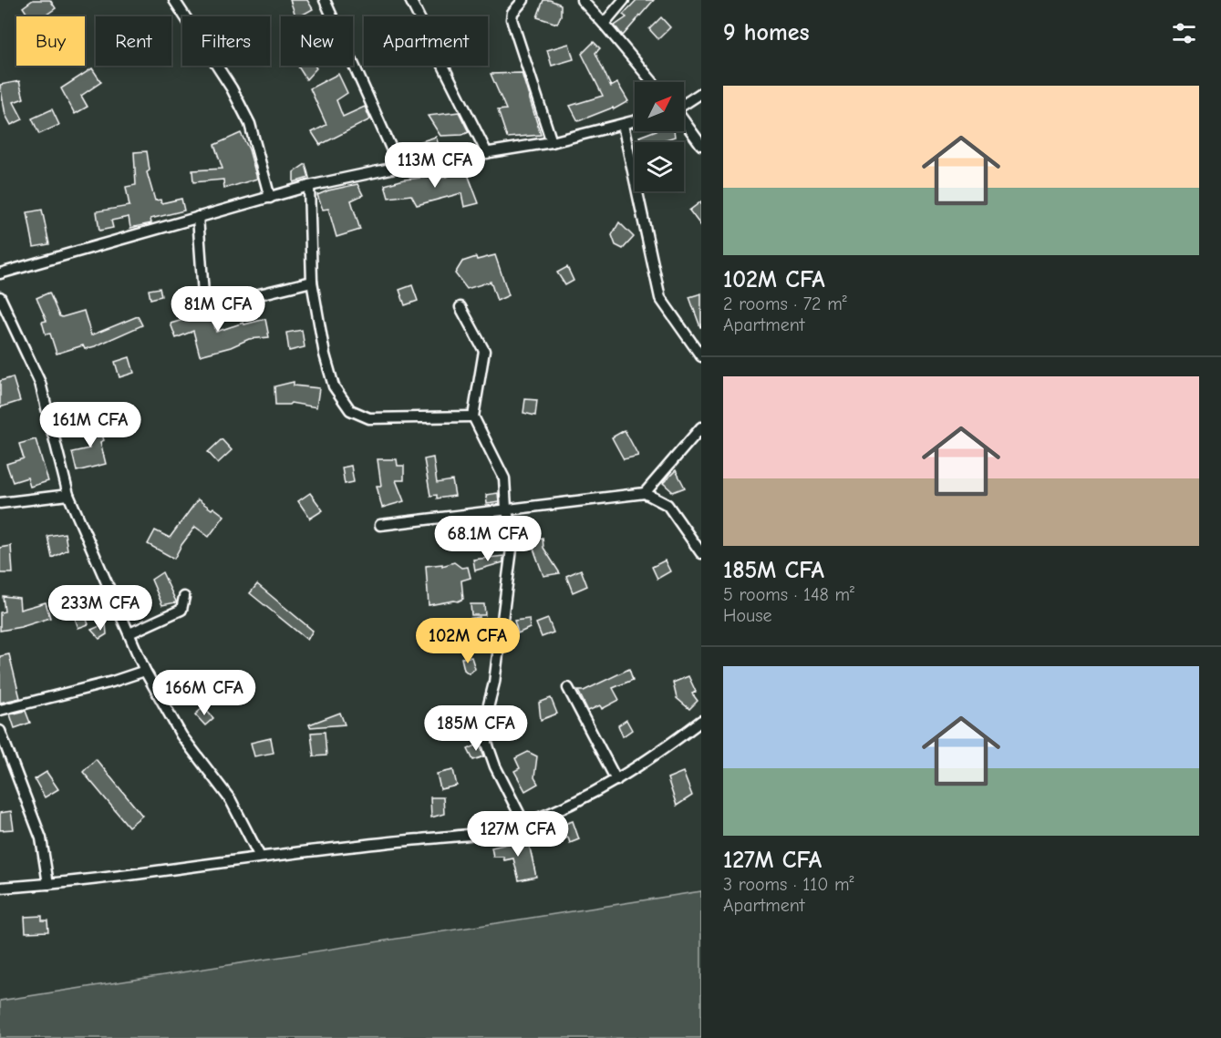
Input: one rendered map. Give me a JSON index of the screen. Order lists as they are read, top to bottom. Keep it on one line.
{"north":"top right","page":{"heading":"9 homes","chip":["Buy","Rent","Filters","New","Apartment"],"list":[{"name":"102M CFA","note":"2 rooms · 72 m² · Apartment"},{"name":"185M CFA","note":"5 rooms · 148 m² · House"},{"name":"127M CFA","note":"3 rooms · 110 m² · Apartment"}],"price":["113M CFA","81M CFA","161M CFA","68.1M CFA","233M CFA","102M CFA","166M CFA","185M CFA","127M CFA"]}}
